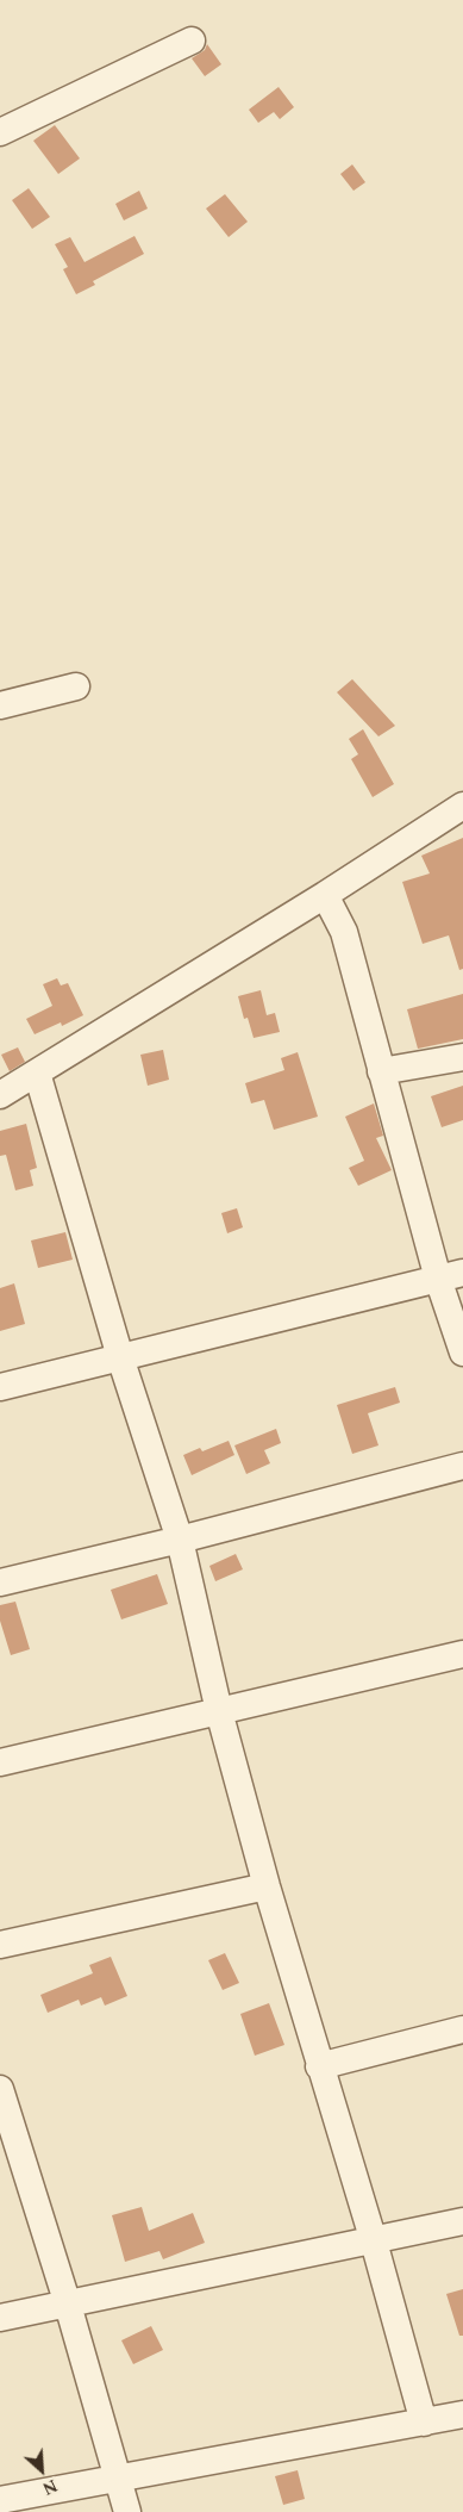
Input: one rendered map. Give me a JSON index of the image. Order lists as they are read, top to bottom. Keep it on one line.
{"north":"bottom right"}
